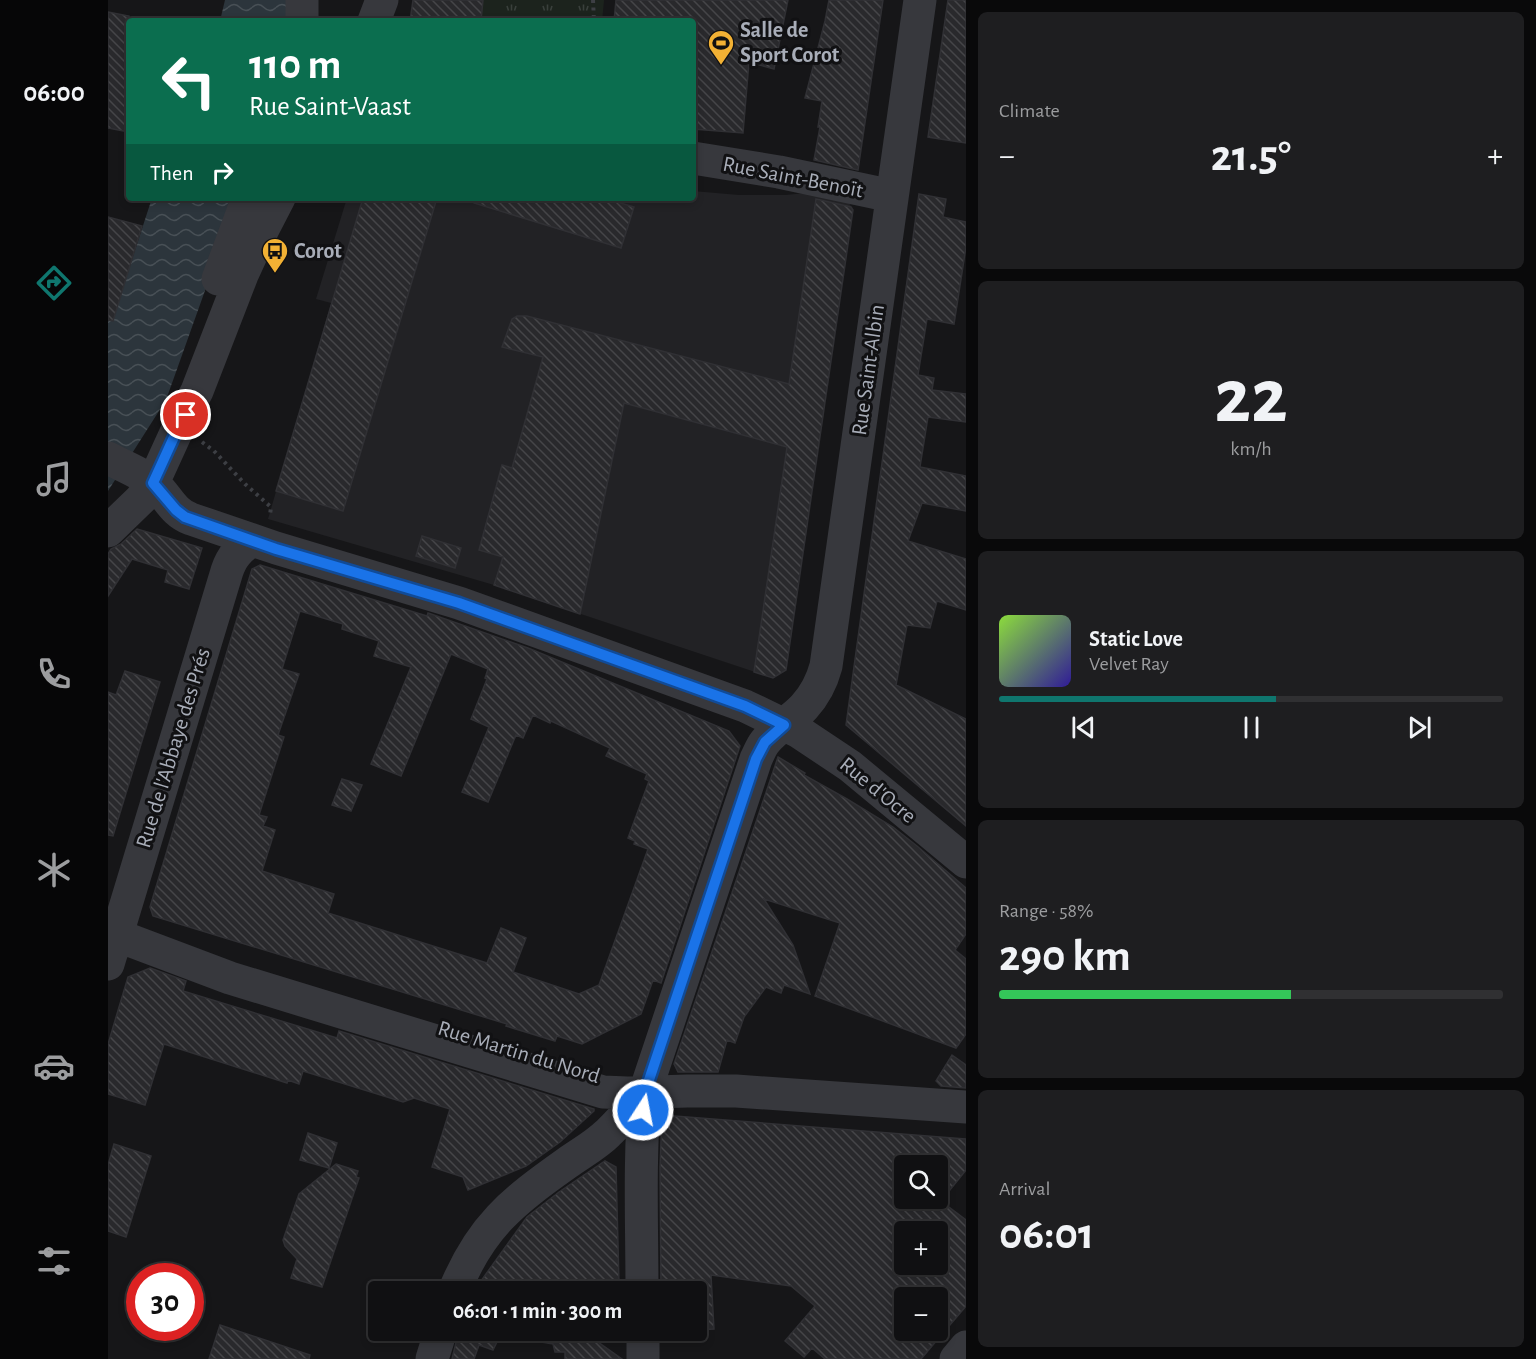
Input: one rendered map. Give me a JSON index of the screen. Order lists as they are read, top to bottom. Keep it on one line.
{"streets":{"street":["Rue Saint-Benoït","Rue Saint-Albin","Rue de l'Abbaye des Prés","Rue d'Ocre","Rue Martin du Nord"]},"crossings":[["Rue Saint-Benoït","Rue Saint-Albin"],["Rue Saint-Albin","Rue d'Ocre"],["Rue Saint-Albin","Rue Martin du Nord"],["Rue de l'Abbaye des Prés","Rue Martin du Nord"]],"places":{"sports":["Salle de Sport Corot"],"bus stop":["Corot"]},"page":{"tabs":"06:00","tile":["Climate",["22","km/h"],["Range · 58%","290 km"],["Arrival","06:01"]],"turn":["110 m","Rue Saint-Vaast"],"heat":["−","21.5°","+"],"then":"Then","song":["Static Love","Velvet Ray"],"map_buttons":["+","−"],"limit":"30","trip":"06:01 · 1 min · 300 m"}}
